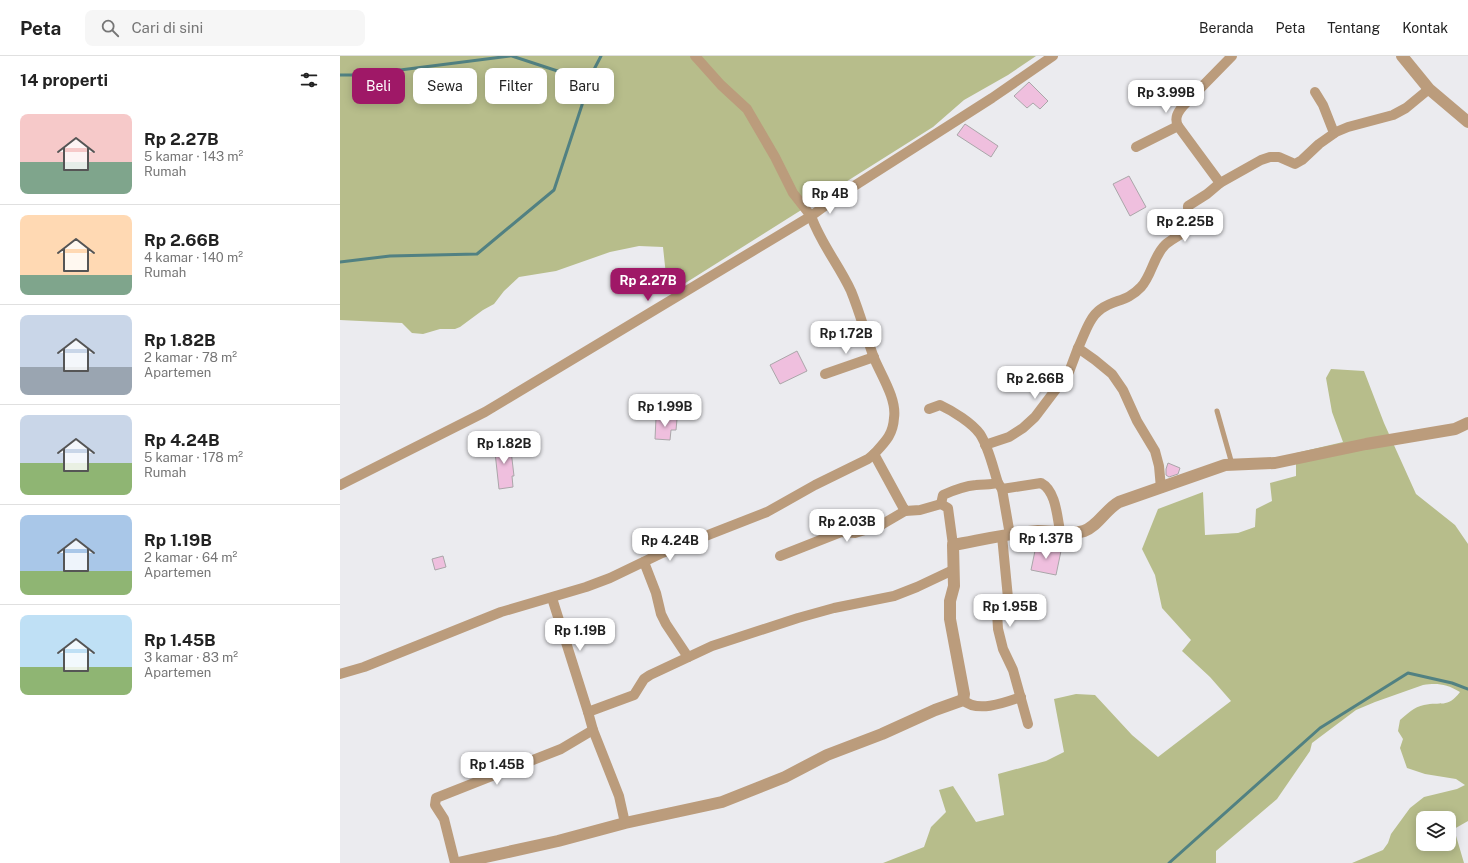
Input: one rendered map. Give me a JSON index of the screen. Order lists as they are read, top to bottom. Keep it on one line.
{"page":{"header":"Peta","search":"Cari di sini","nav":["Beranda","Peta","Tentang","Kontak"],"heading":"14 properti","chip":["Beli","Sewa","Filter","Baru"],"price":["Rp 3.99B","Rp 4B","Rp 2.25B","Rp 2.27B","Rp 1.72B","Rp 2.66B","Rp 1.99B","Rp 1.82B","Rp 2.03B","Rp 1.37B","Rp 4.24B","Rp 1.95B","Rp 1.19B","Rp 1.45B"],"list":[{"name":"Rp 2.27B","note":"5 kamar · 143 m² · Rumah"},{"name":"Rp 2.66B","note":"4 kamar · 140 m² · Rumah"},{"name":"Rp 1.82B","note":"2 kamar · 78 m² · Apartemen"},{"name":"Rp 4.24B","note":"5 kamar · 178 m² · Rumah"},{"name":"Rp 1.19B","note":"2 kamar · 64 m² · Apartemen"},{"name":"Rp 1.45B","note":"3 kamar · 83 m² · Apartemen"}]}}
